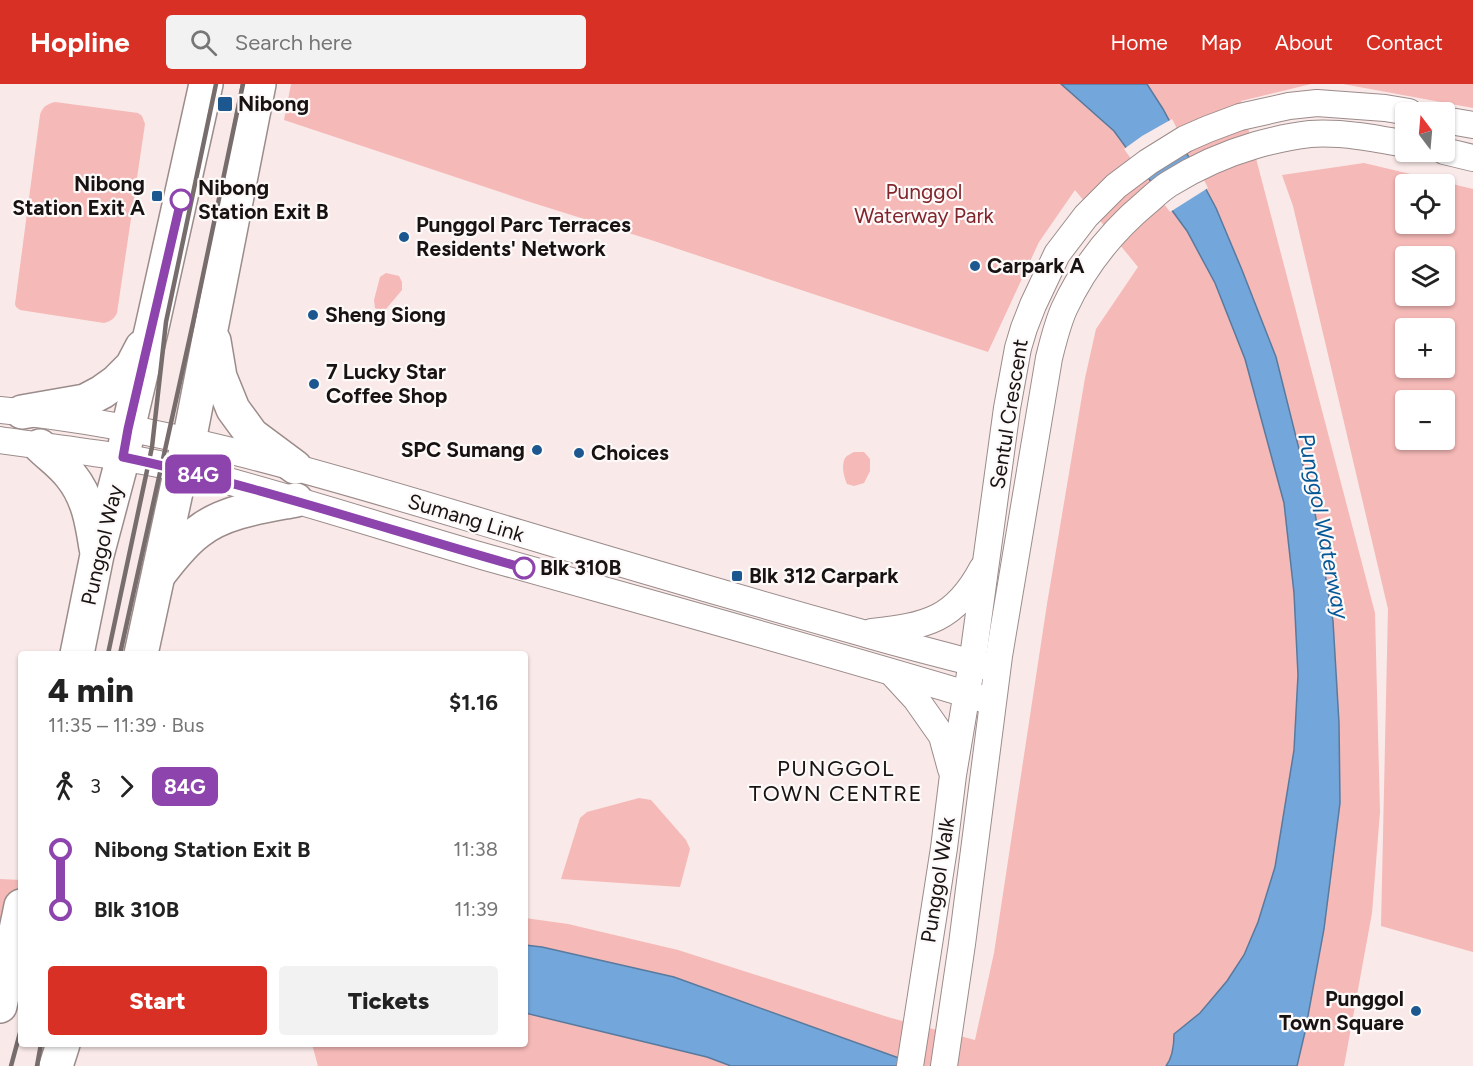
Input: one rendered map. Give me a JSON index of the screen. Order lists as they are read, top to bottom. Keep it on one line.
{"streets":{"main road":["Punggol Way"],"street":["Sentul Crescent","Sumang Link","Punggol Walk"]},"crossings":[["Sentul Crescent","Sumang Link"],["Sentul Crescent","Punggol Walk"],["Sumang Link","Punggol Way"],["Sumang Link","Punggol Walk"]],"districts":["PUNGGOL TOWN CENTRE"],"water":["Punggol Waterway"],"parks":["Punggol Waterway Park"],"places":{"transit":["Nibong","Nibong Station Exit A","Blk 312 Carpark"],"other":["Nibong Station Exit B","Punggol Parc Terraces Residents' Network","Carpark A","Sheng Siong","7 Lucky Star Coffee Shop","SPC Sumang","Choices","Blk 310B","Punggol Town Square"]},"lines":["bus line 84G"],"north":"top","page":{"header":"Hopline","search":"Search here","nav":["Home","Map","About","Contact"],"on_map":"84G","map_buttons":["+","−"],"heading":["4 min","11:35 – 11:39 · Bus","$1.16"],"legs":["3","84G"],"list":[{"name":"Nibong Station Exit B","value":"11:38"},{"name":"Blk 310B","value":"11:39"}],"buttons":["Start","Tickets"]}}
